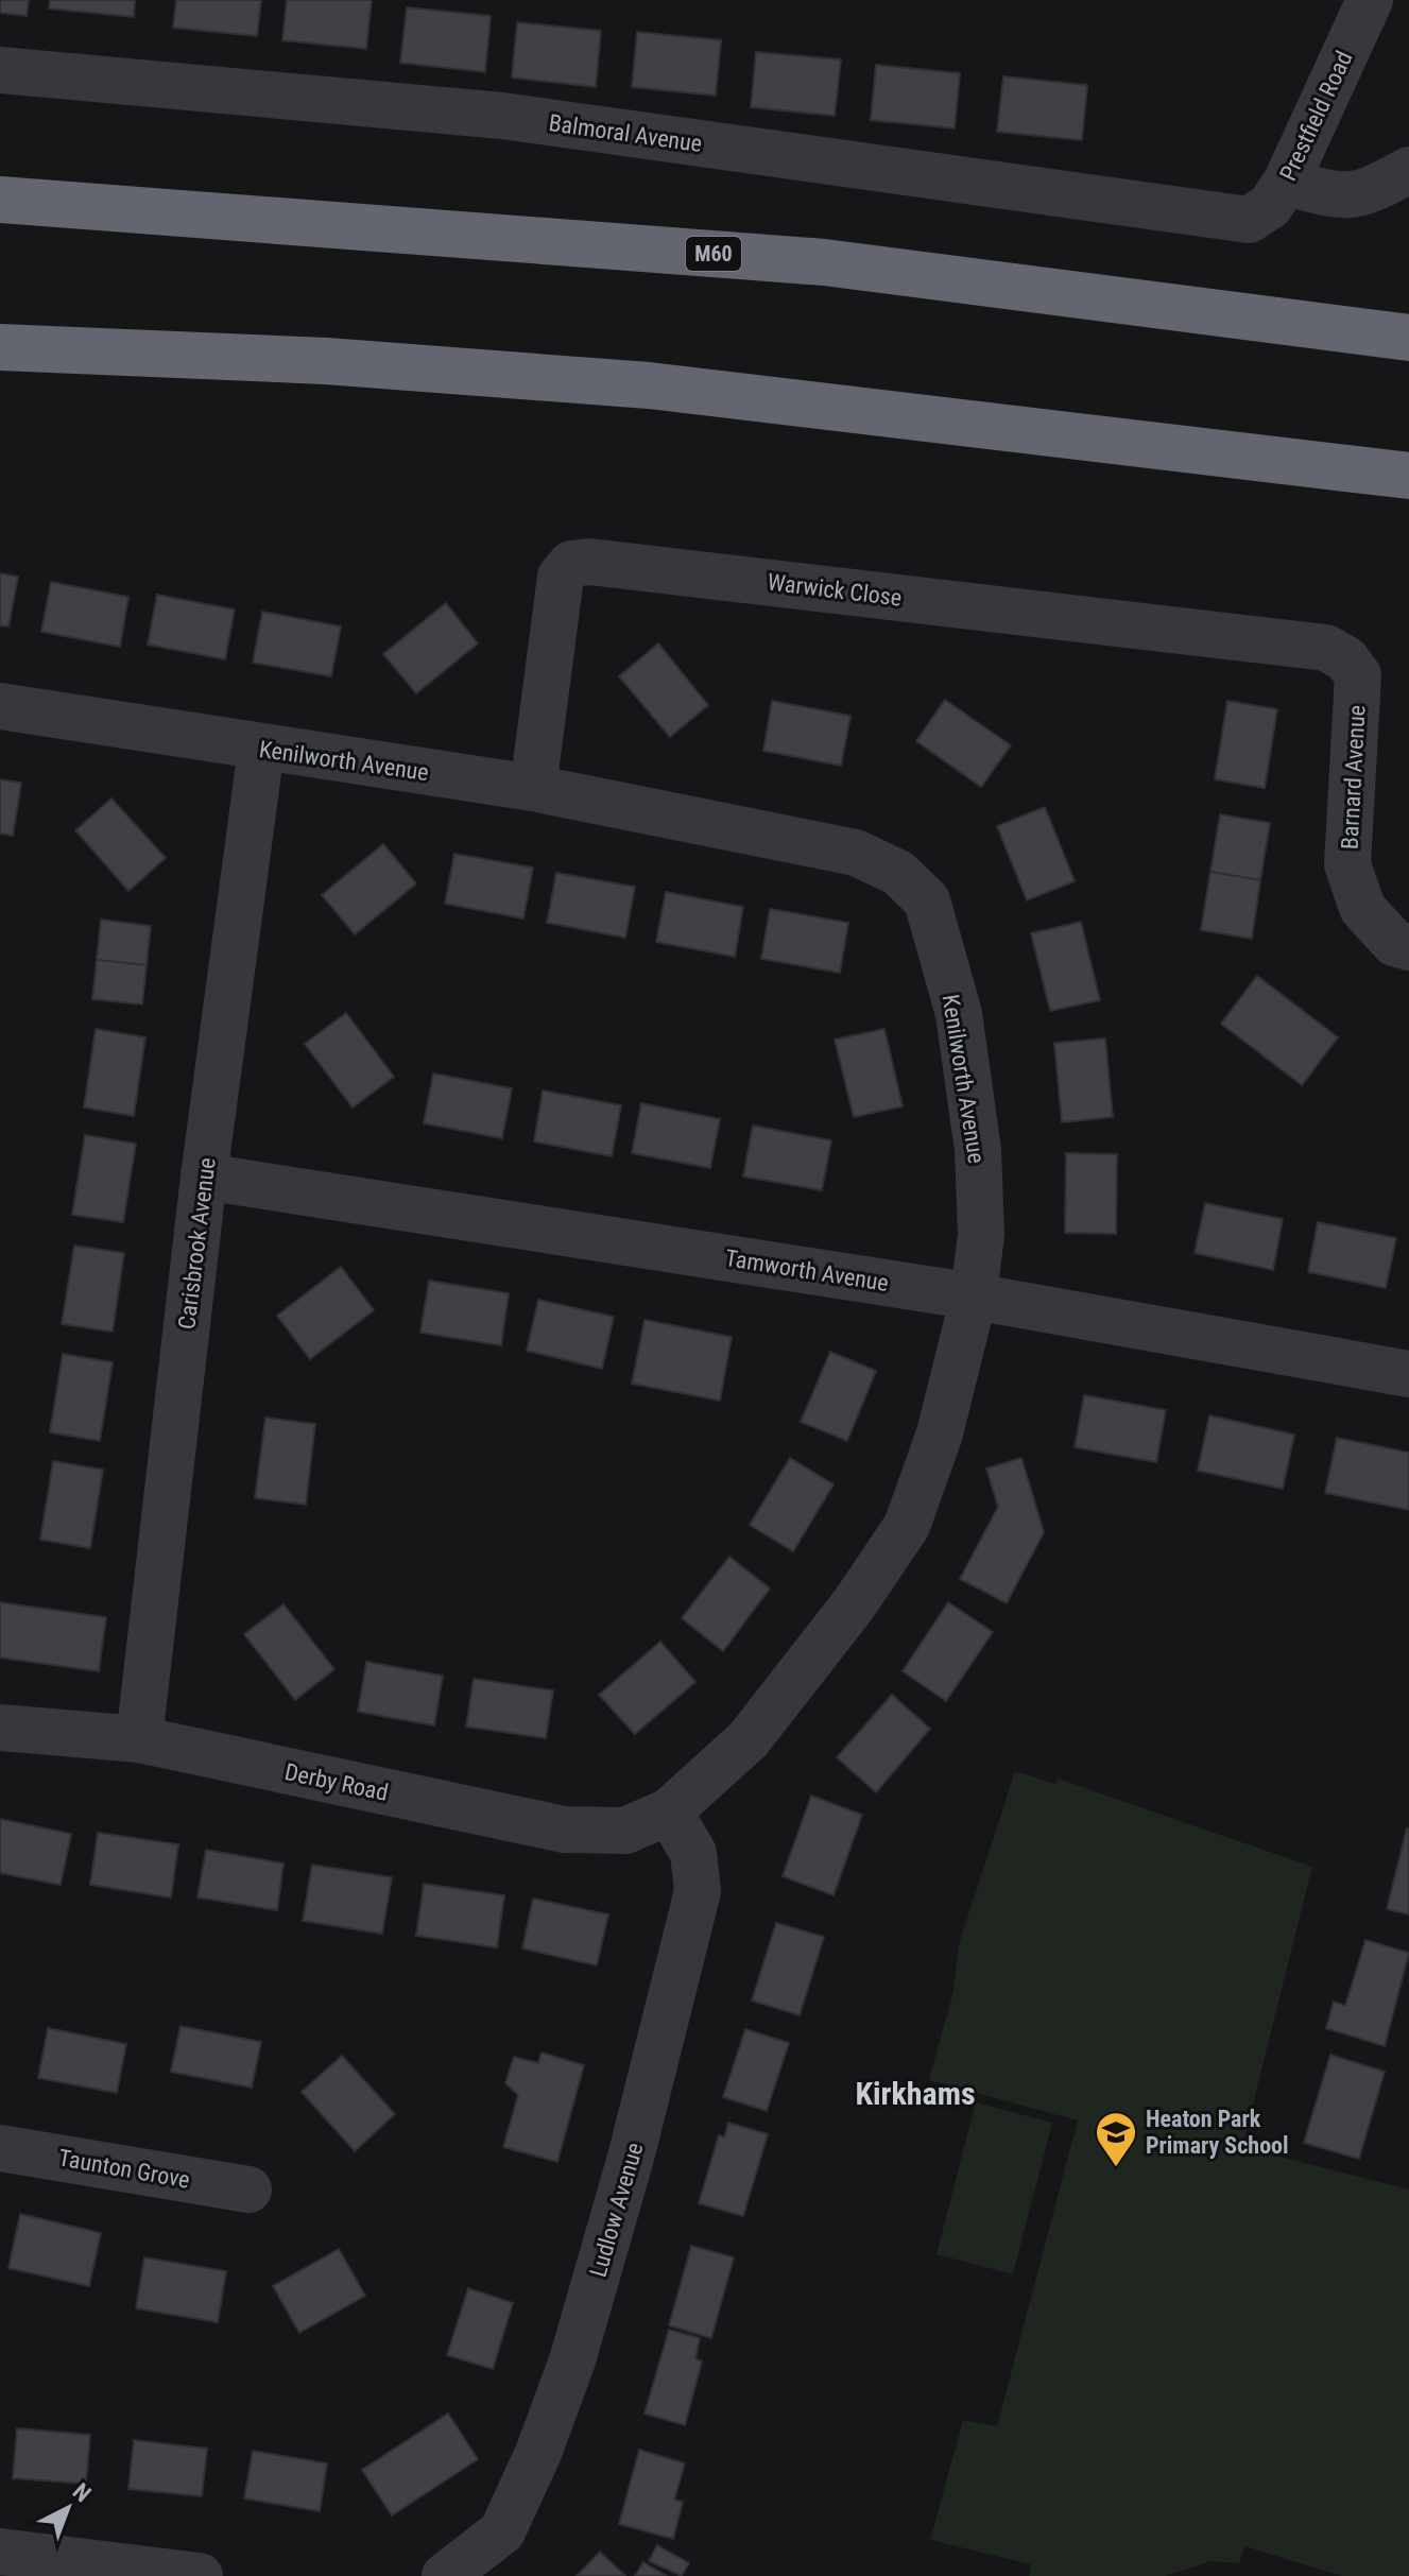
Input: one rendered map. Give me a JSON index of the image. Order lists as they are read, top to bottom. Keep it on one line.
{"streets":{"highway":["M60"],"street":["Prestfield Road","Balmoral Avenue","Warwick Close","Kenilworth Avenue","Barnard Avenue","Carisbrook Avenue","Tamworth Avenue","Derby Road","Taunton Grove","Ludlow Avenue"]},"crossings":[["Prestfield Road","Balmoral Avenue"],["Warwick Close","Kenilworth Avenue"],["Warwick Close","Barnard Avenue"],["Kenilworth Avenue","Carisbrook Avenue"],["Kenilworth Avenue","Tamworth Avenue"],["Kenilworth Avenue","Derby Road"],["Kenilworth Avenue","Ludlow Avenue"],["Carisbrook Avenue","Tamworth Avenue"],["Carisbrook Avenue","Derby Road"],["Derby Road","Ludlow Avenue"]],"districts":["Kirkhams"],"places":{"school or university":["Heaton Park Primary School"]},"north":"top right"}
